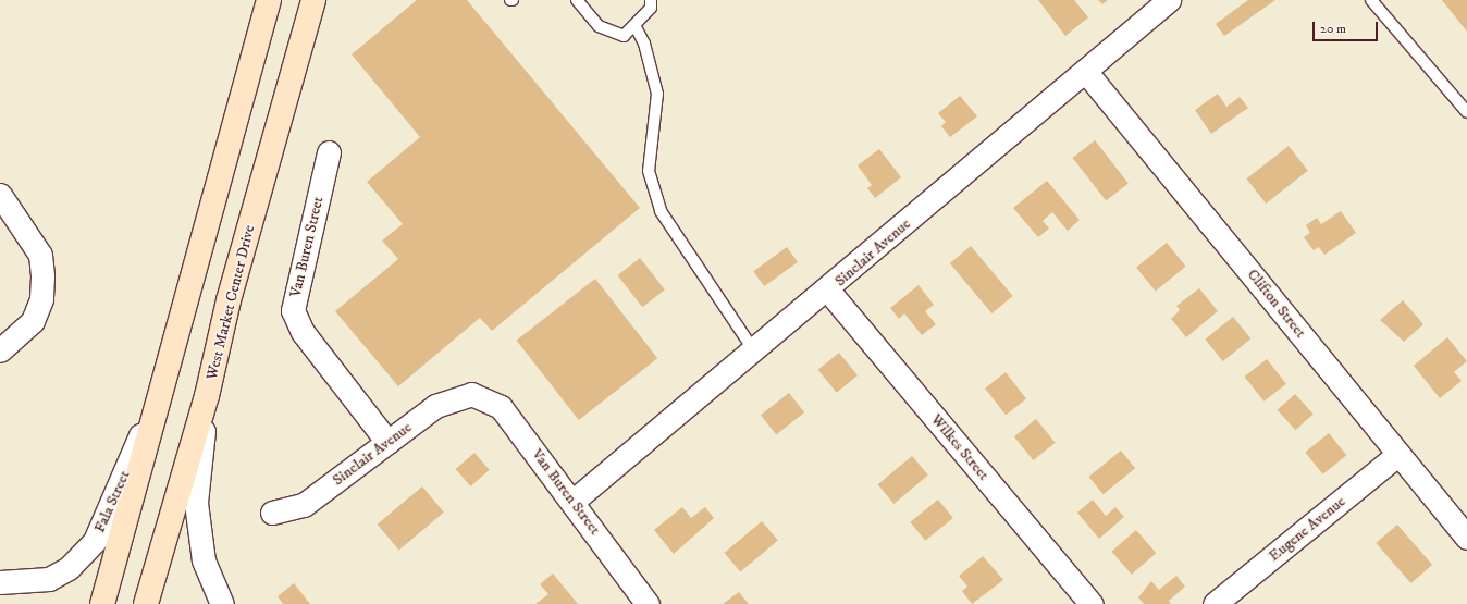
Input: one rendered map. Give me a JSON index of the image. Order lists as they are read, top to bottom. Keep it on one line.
{"streets":{"main road":["West Market Center Drive"],"street":["Van Buren Street","Sinclair Avenue","Clifton Street","Wilkes Street","Fala Street","Eugene Avenue"]},"crossings":[["Van Buren Street","Sinclair Avenue"],["Sinclair Avenue","Clifton Street"],["Sinclair Avenue","Wilkes Street"],["Clifton Street","Eugene Avenue"]],"scale_bar":"20 m"}
